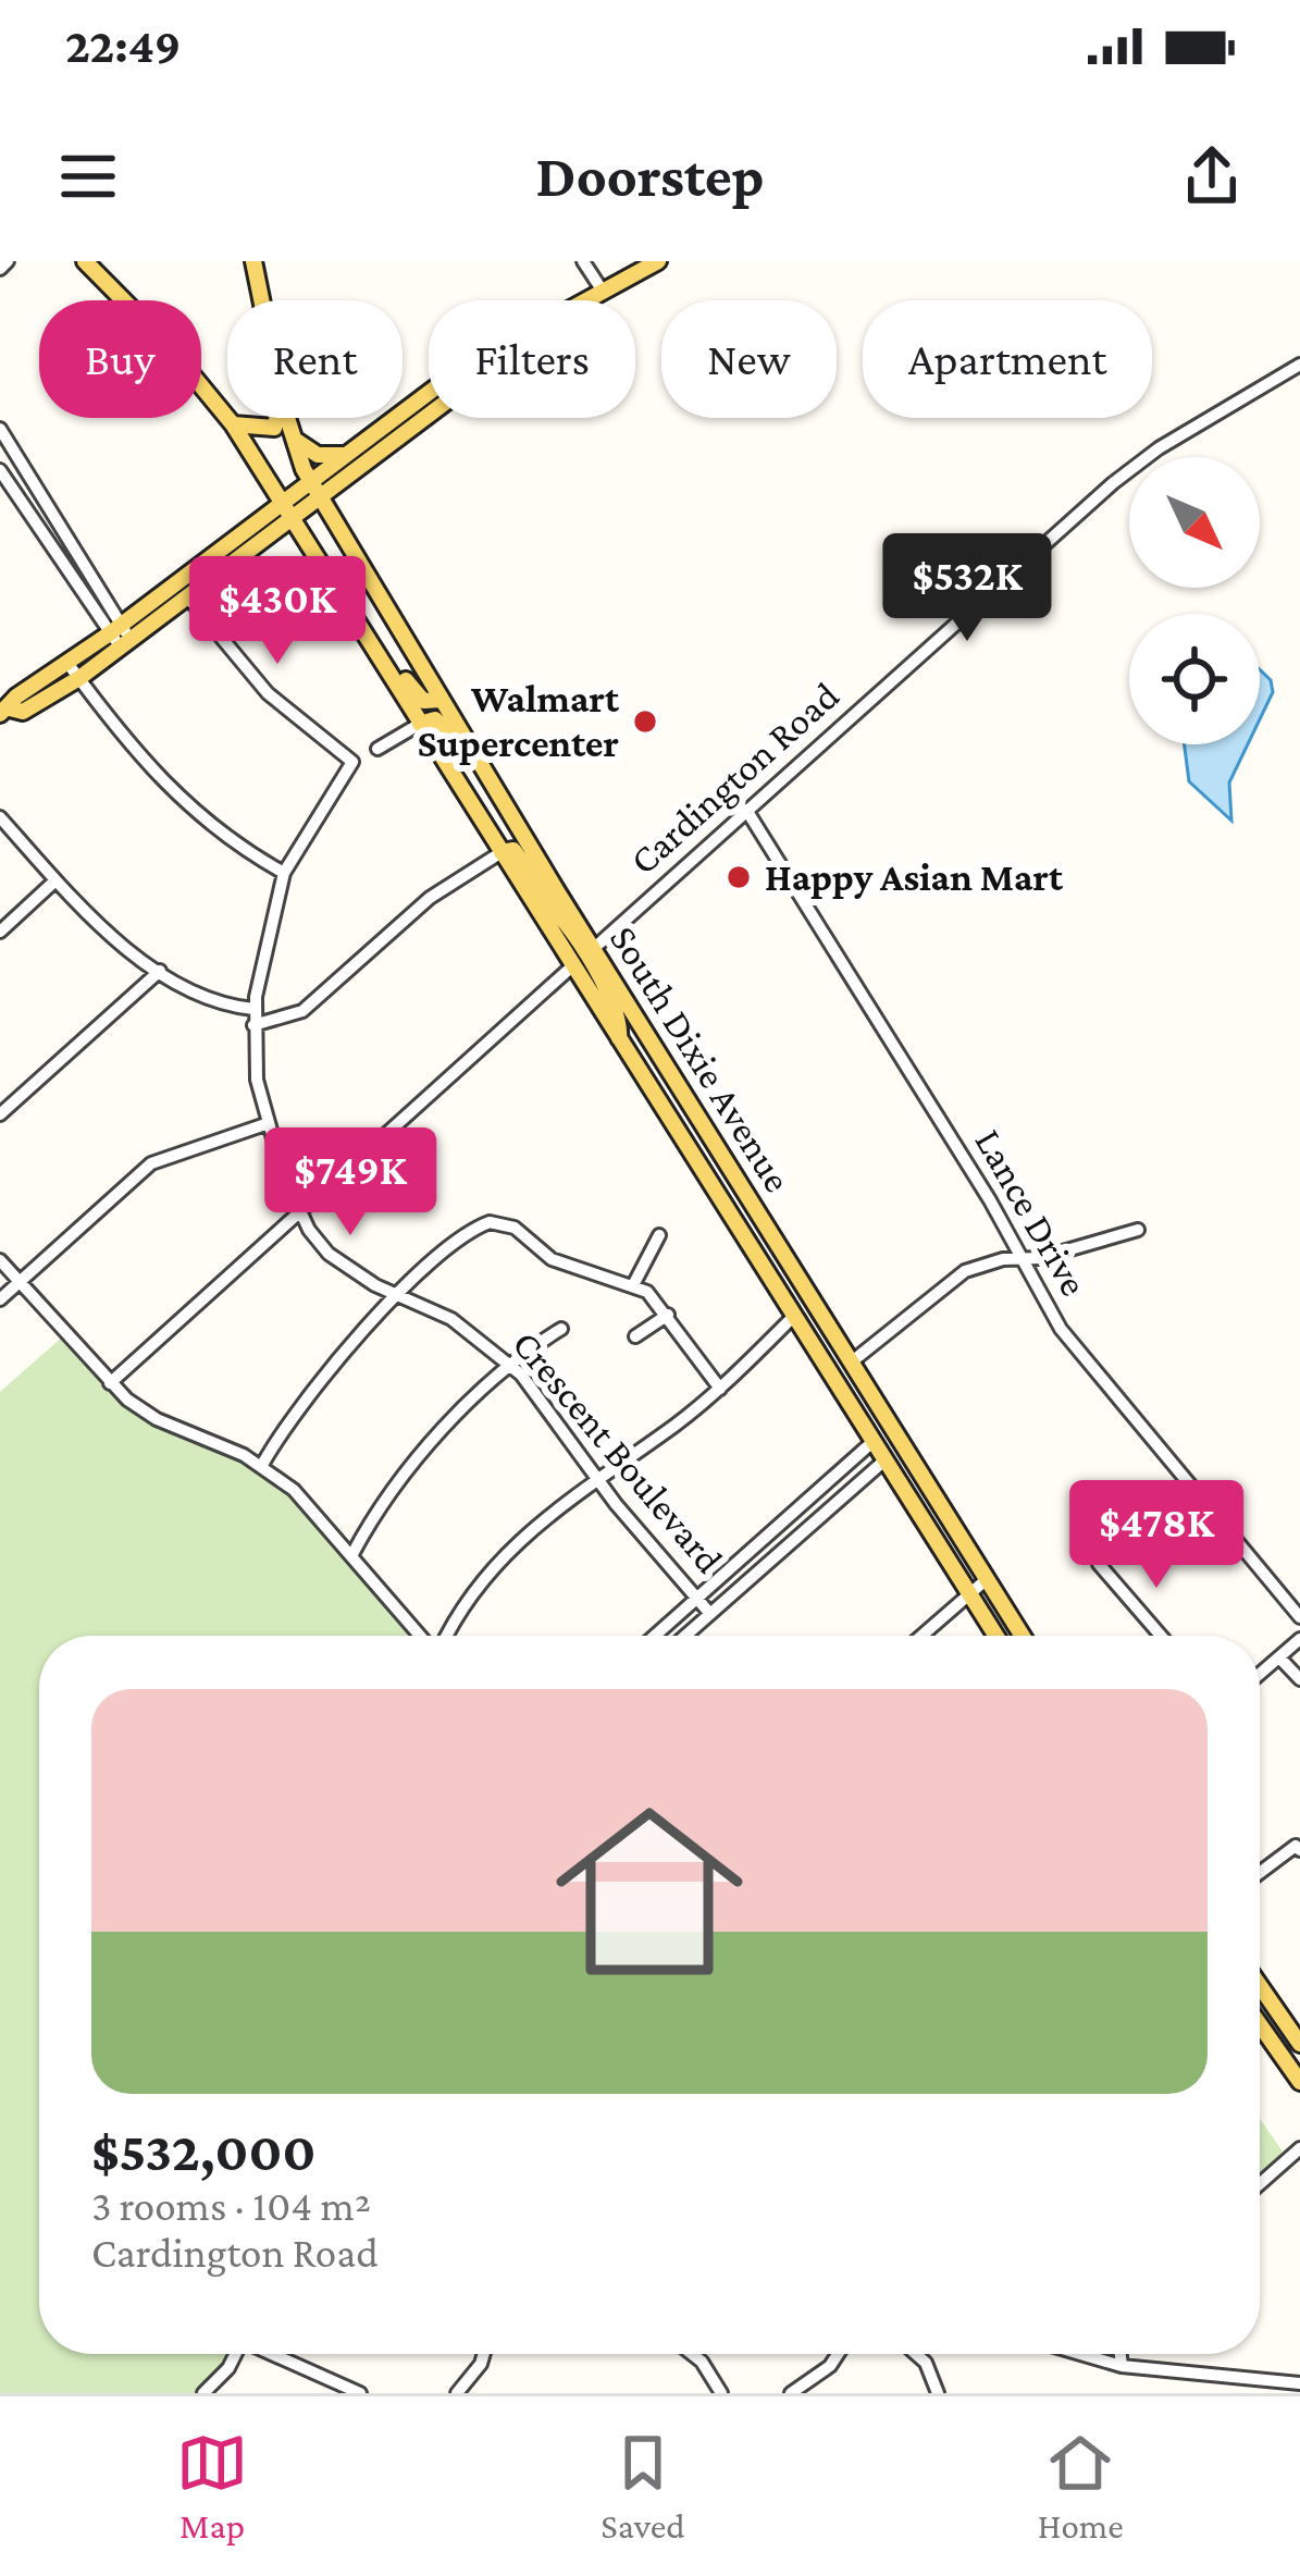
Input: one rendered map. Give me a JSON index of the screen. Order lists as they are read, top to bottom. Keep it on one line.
{"streets":{"main road":["South Dixie Avenue"],"street":["Cardington Road","Lance Drive","Crescent Boulevard"]},"crossings":[["Cardington Road","South Dixie Avenue"],["Cardington Road","Lance Drive"],["Cardington Road","Crescent Boulevard"]],"places":["Walmart Supercenter","Happy Asian Mart"],"north":"bottom right","page":{"status":"22:49","header":"Doorstep","chip":["Buy","Rent","Filters","New","Apartment"],"price":["$532K","$430K","$749K","$478K"],"list":[{"name":"$532,000","note":"3 rooms · 104 m² · Cardington Road"}],"tabs":["Map","Saved","Home"]}}
